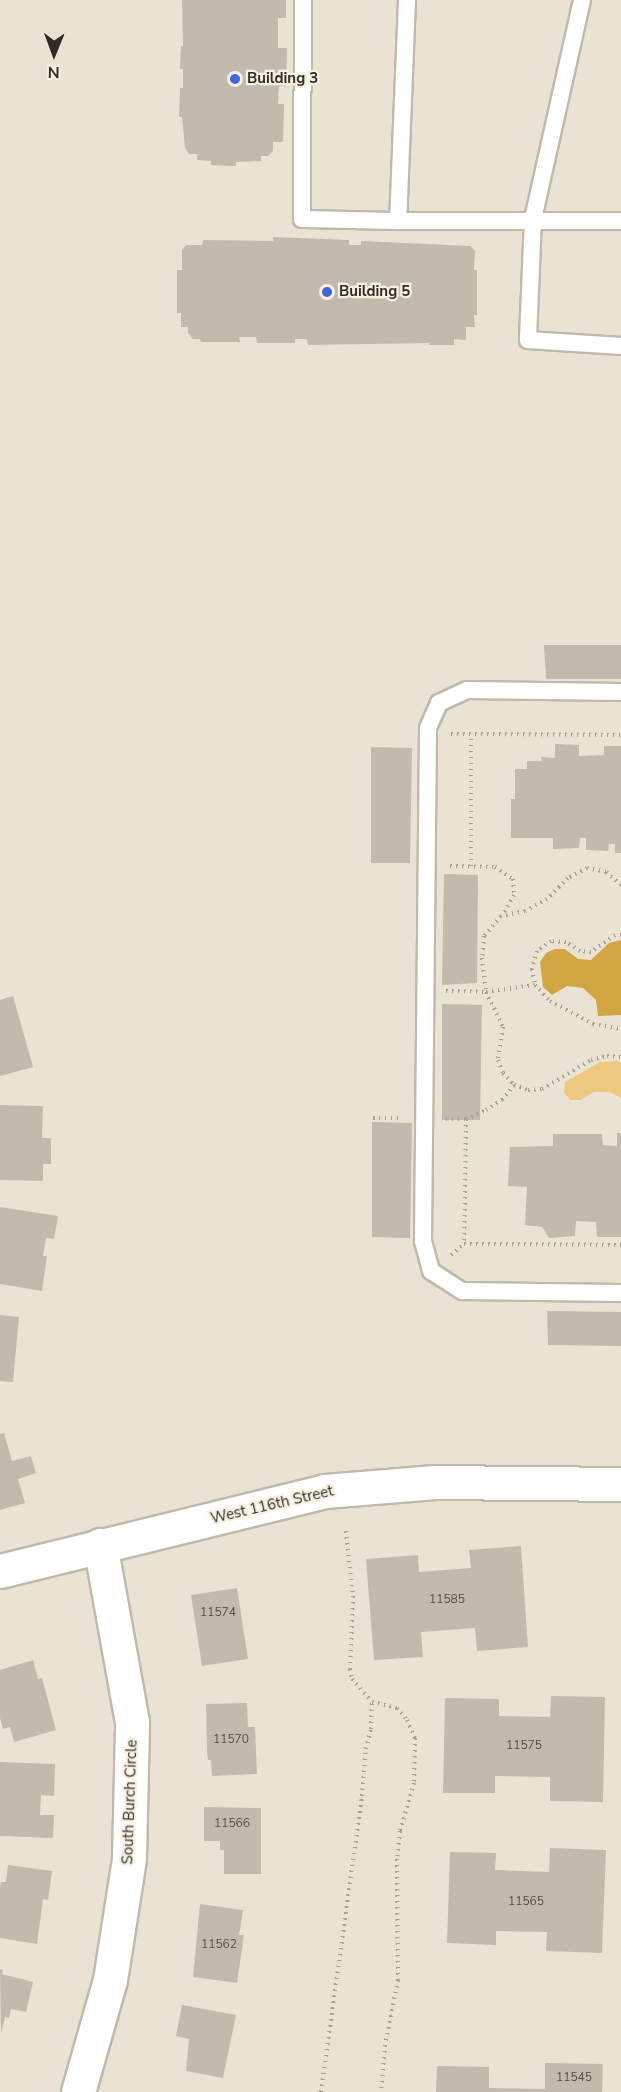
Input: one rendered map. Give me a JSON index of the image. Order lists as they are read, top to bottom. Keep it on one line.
{"streets":{"street":["West 116th Street","South Burch Circle"]},"crossings":[["West 116th Street","South Burch Circle"]],"places":["Building 3","Building 5"],"house_numbers":["11585","11574","11570","11575","11566","11565","11562","11545"],"north":"bottom"}
